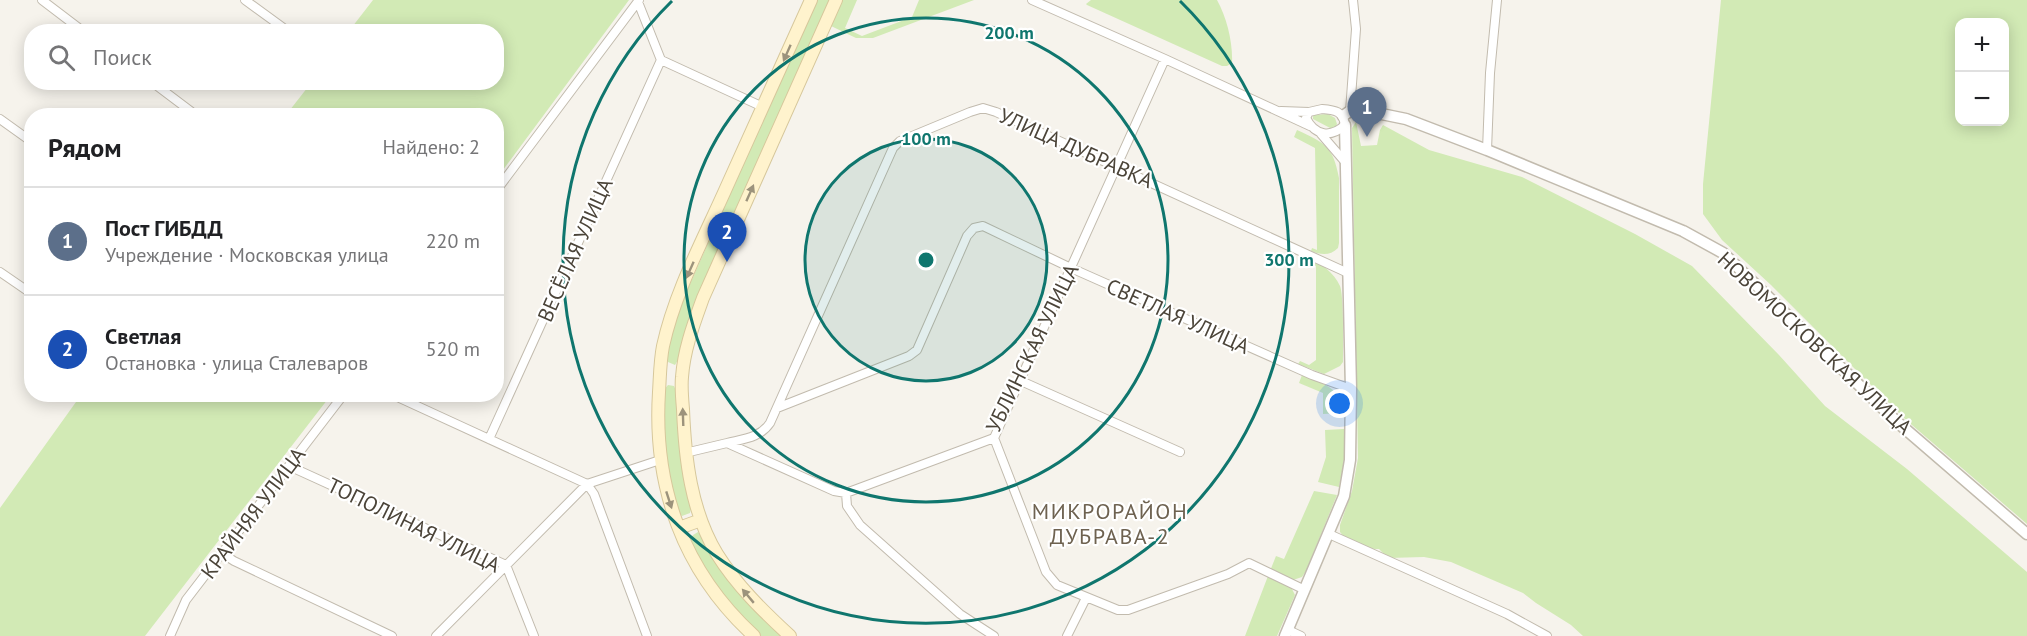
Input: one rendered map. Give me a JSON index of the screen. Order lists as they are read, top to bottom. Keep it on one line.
{"streets":{"street":["УЛИЦА ДУБРАВКА","ВЕСЁЛАЯ УЛИЦА","СВЕТЛАЯ УЛИЦА","НОВОМОСКОВСКАЯ УЛИЦА","УБЛИНСКАЯ УЛИЦА","КРАЙНЯЯ УЛИЦА","ТОПОЛИНАЯ УЛИЦА"]},"crossings":[["УЛИЦА ДУБРАВКА","СВЕТЛАЯ УЛИЦА"],["УЛИЦА ДУБРАВКА","УБЛИНСКАЯ УЛИЦА"],["СВЕТЛАЯ УЛИЦА","УБЛИНСКАЯ УЛИЦА"],["КРАЙНЯЯ УЛИЦА","ТОПОЛИНАЯ УЛИЦА"]],"districts":["МИКРОРАЙОН ДУБРАВА-2"],"page":{"map_buttons":["+","−"],"search":"Поиск","pins":["1","2"],"heading":["Рядом","Найдено: 2"],"list":[{"mark":"1","name":"Пост ГИБДД","note":"Учреждение · Московская улица","value":"220 m"},{"mark":"2","name":"Светлая","note":"Остановка · улица Сталеваров","value":"520 m"}]},"rings":["200 m","100 m","300 m"]}
